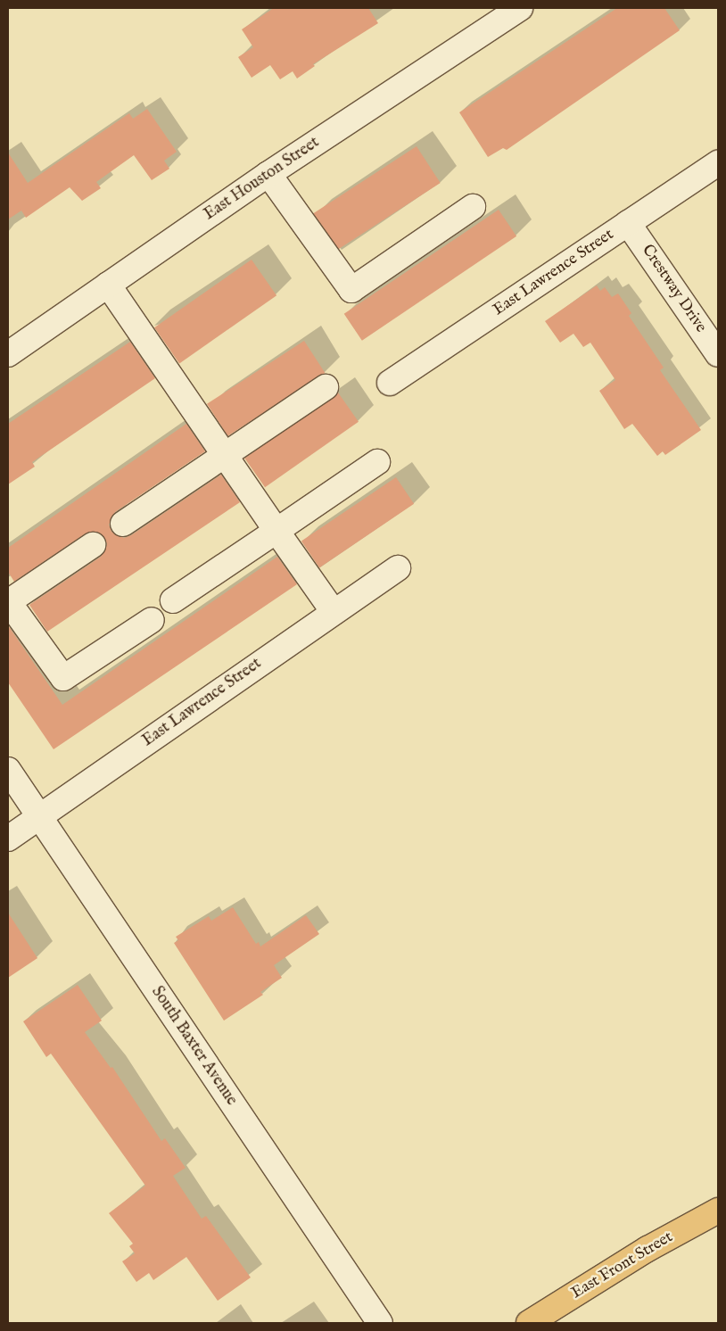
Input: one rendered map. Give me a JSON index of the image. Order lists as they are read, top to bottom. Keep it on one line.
{"streets":{"main road":["East Front Street"],"street":["East Houston Street","East Lawrence Street","Crestway Drive","South Baxter Avenue"]},"crossings":[["East Lawrence Street","Crestway Drive"],["East Lawrence Street","South Baxter Avenue"]]}
